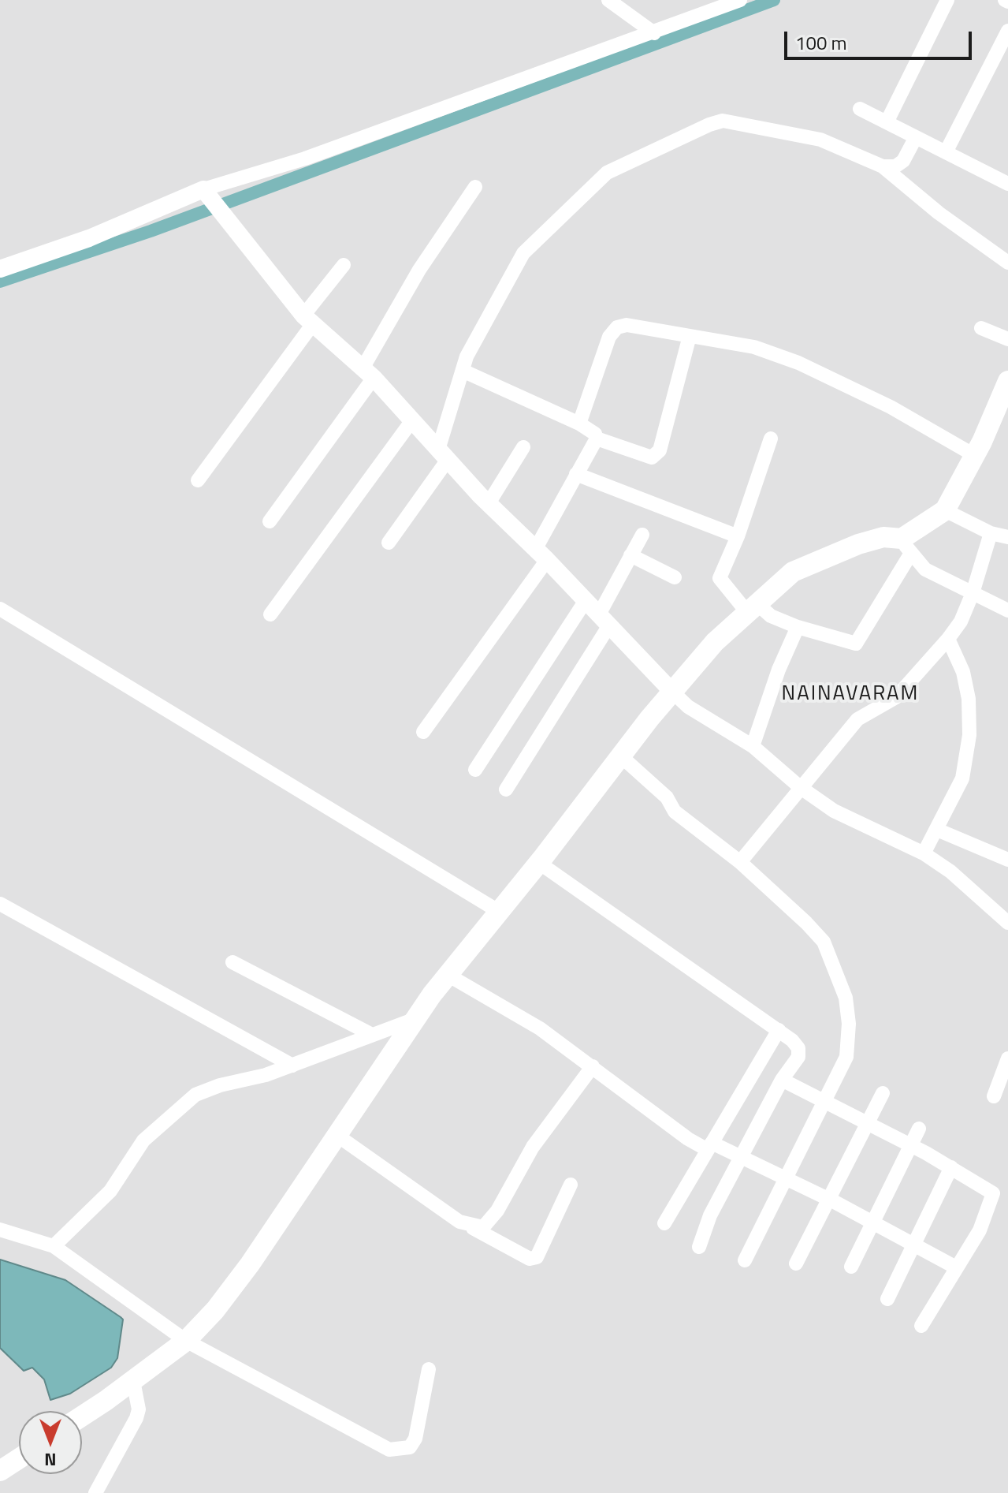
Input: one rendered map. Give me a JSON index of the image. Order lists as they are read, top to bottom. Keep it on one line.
{"districts":["NAINAVARAM"],"scale_bar":"100 m","north":"bottom"}
